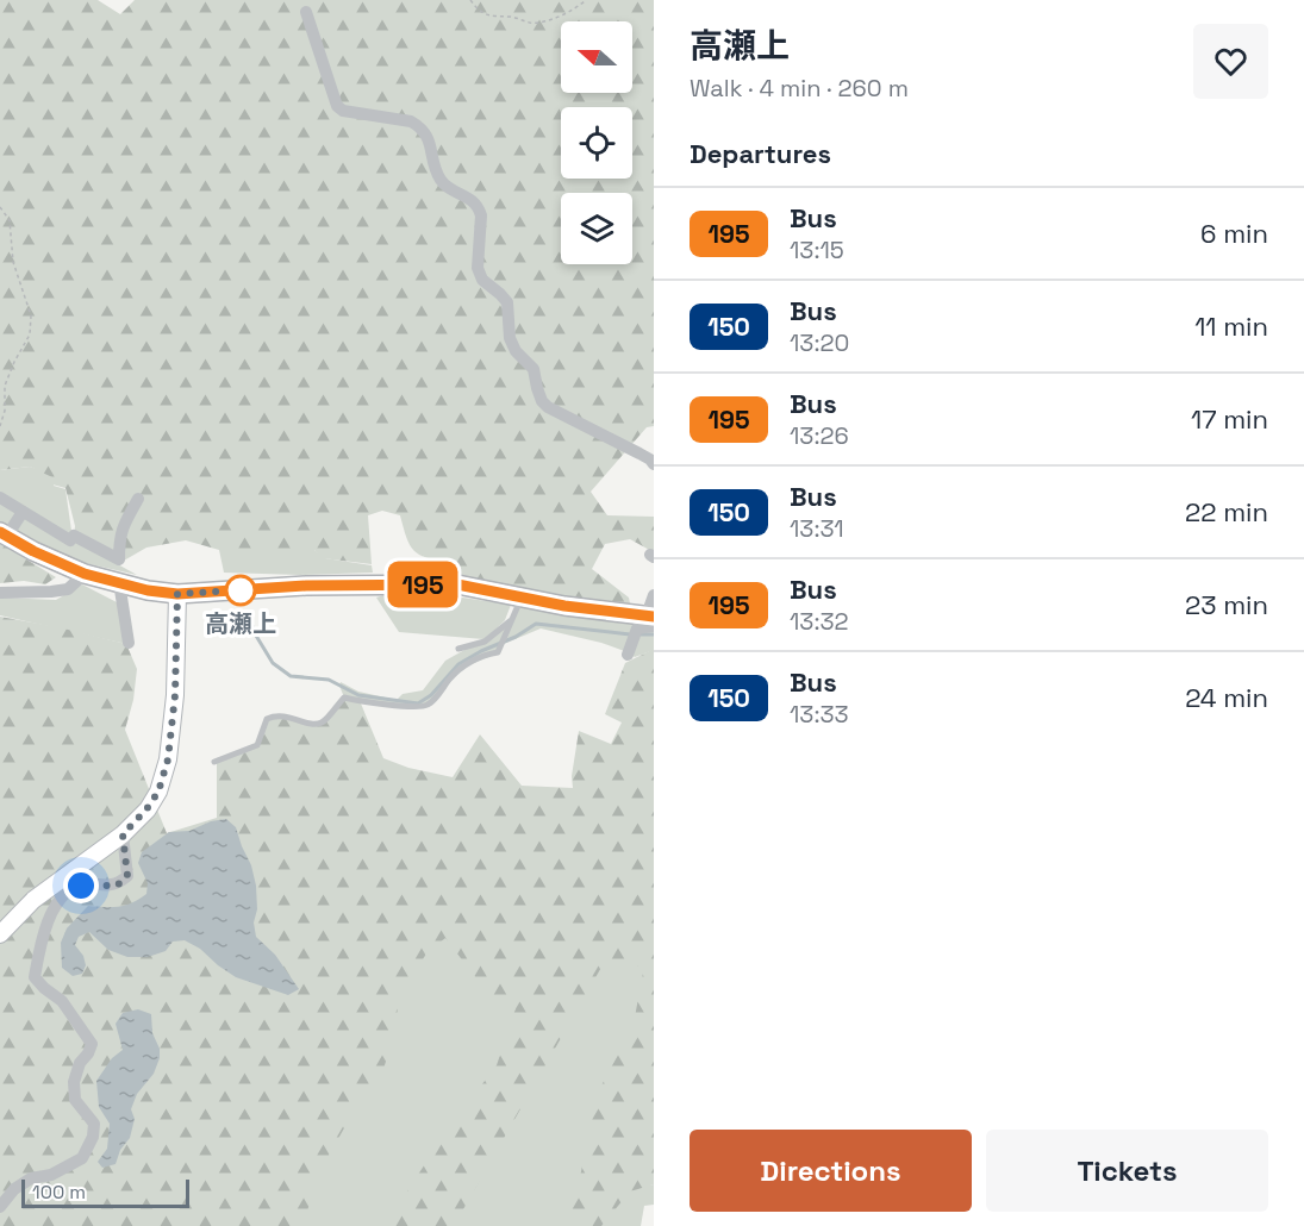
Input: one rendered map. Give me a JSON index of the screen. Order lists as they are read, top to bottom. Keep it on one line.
{"places":["高瀬上"],"lines":["bus line 195"],"scale_bar":"100 m","north":"left","page":{"on_map":"195","heading":[["高瀬上","Walk · 4 min · 260 m"],"Departures"],"list":[{"mark":"195","name":"Bus","note":"13:15","value":"6 min"},{"mark":"150","name":"Bus","note":"13:20","value":"11 min"},{"mark":"195","name":"Bus","note":"13:26","value":"17 min"},{"mark":"150","name":"Bus","note":"13:31","value":"22 min"},{"mark":"195","name":"Bus","note":"13:32","value":"23 min"},{"mark":"150","name":"Bus","note":"13:33","value":"24 min"}],"buttons":["Directions","Tickets"],"scale":"100 m"}}
